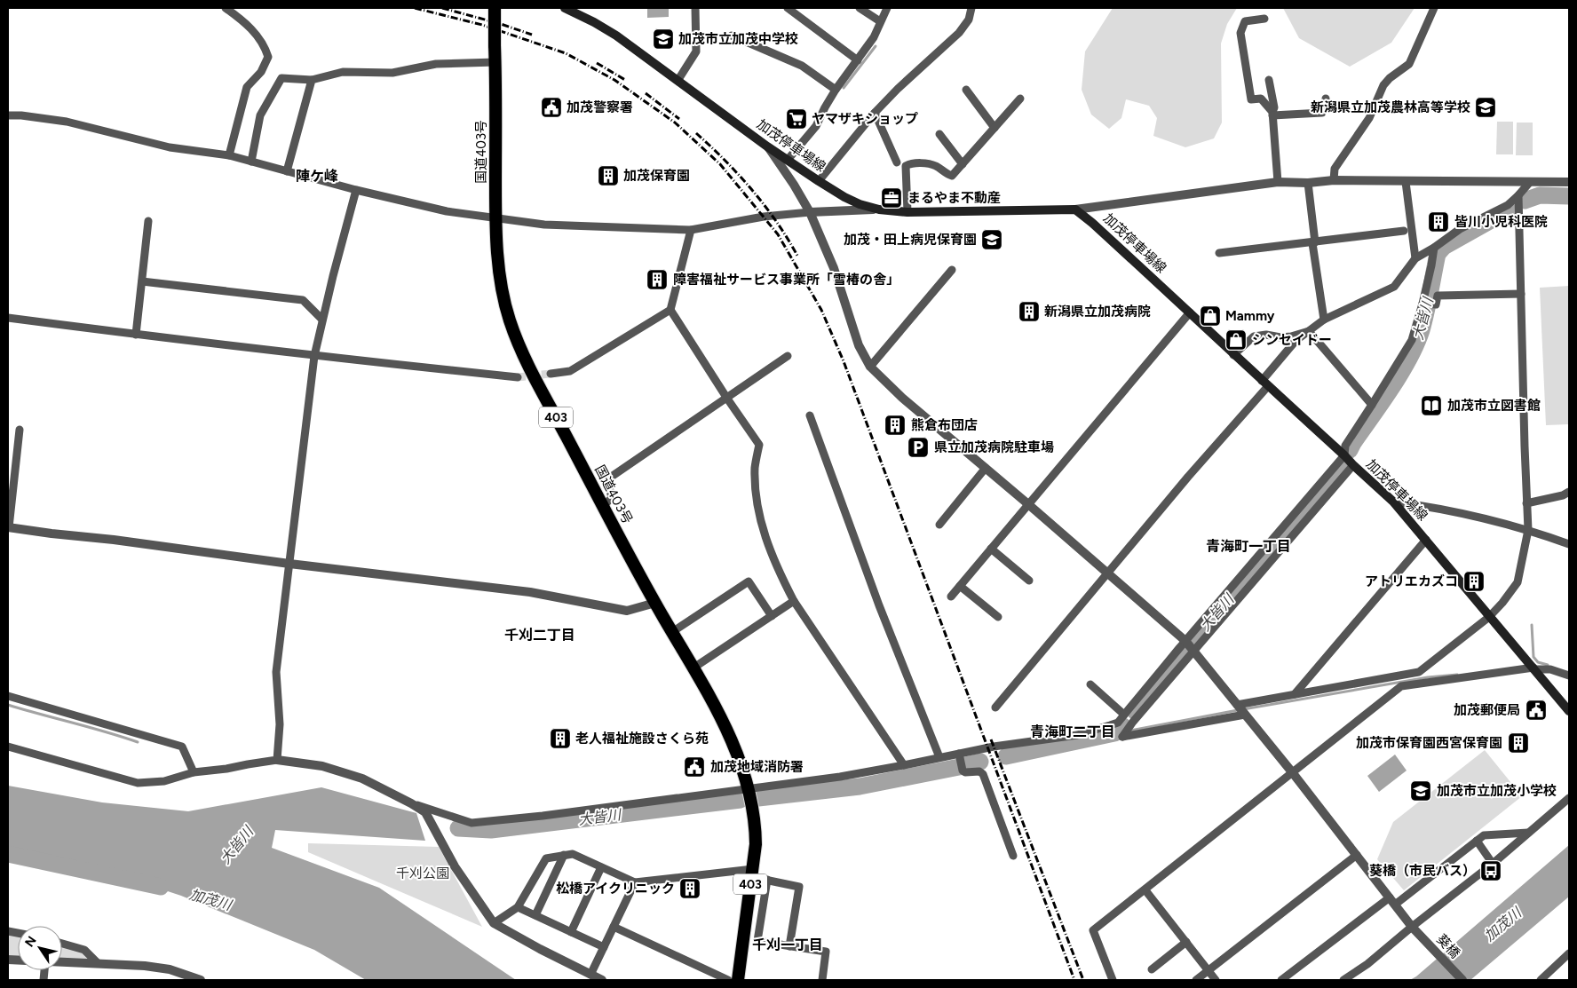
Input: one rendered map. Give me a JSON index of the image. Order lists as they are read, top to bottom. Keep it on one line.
{"streets":{"highway":["国道403号","403"],"main road":["加茂停車場線"],"street":["葵橋"]},"crossings":[["加茂停車場線","葵橋"]],"districts":["陣ケ峰","青海町一丁目","千刈二丁目","青海町二丁目","千刈一丁目"],"water":["大皆川","加茂川"],"parks":["千刈公園"],"places":{"school or university":["加茂市立加茂中学校","新潟県立加茂農林高等学校","加茂・田上病児保育園","加茂市立加茂小学校"],"public building":["加茂警察署","加茂郵便局","加茂地域消防署"],"supermarket":["ヤマザキショップ"],"building":["加茂保育園","皆川小児科医院","障害福祉サービス事業所「雪椿の舎」","新潟県立加茂病院","熊倉布団店","アトリエカズコ","老人福祉施設さくら苑","加茂市保育園西宮保育園","松橋アイクリニック"],"office":["まるやま不動産"],"shop":["Mammy","シンセイドー"],"library":["加茂市立図書館"],"parking":["県立加茂病院駐車場"],"bus stop":["葵橋（市民バス）"]},"north":"top left"}
